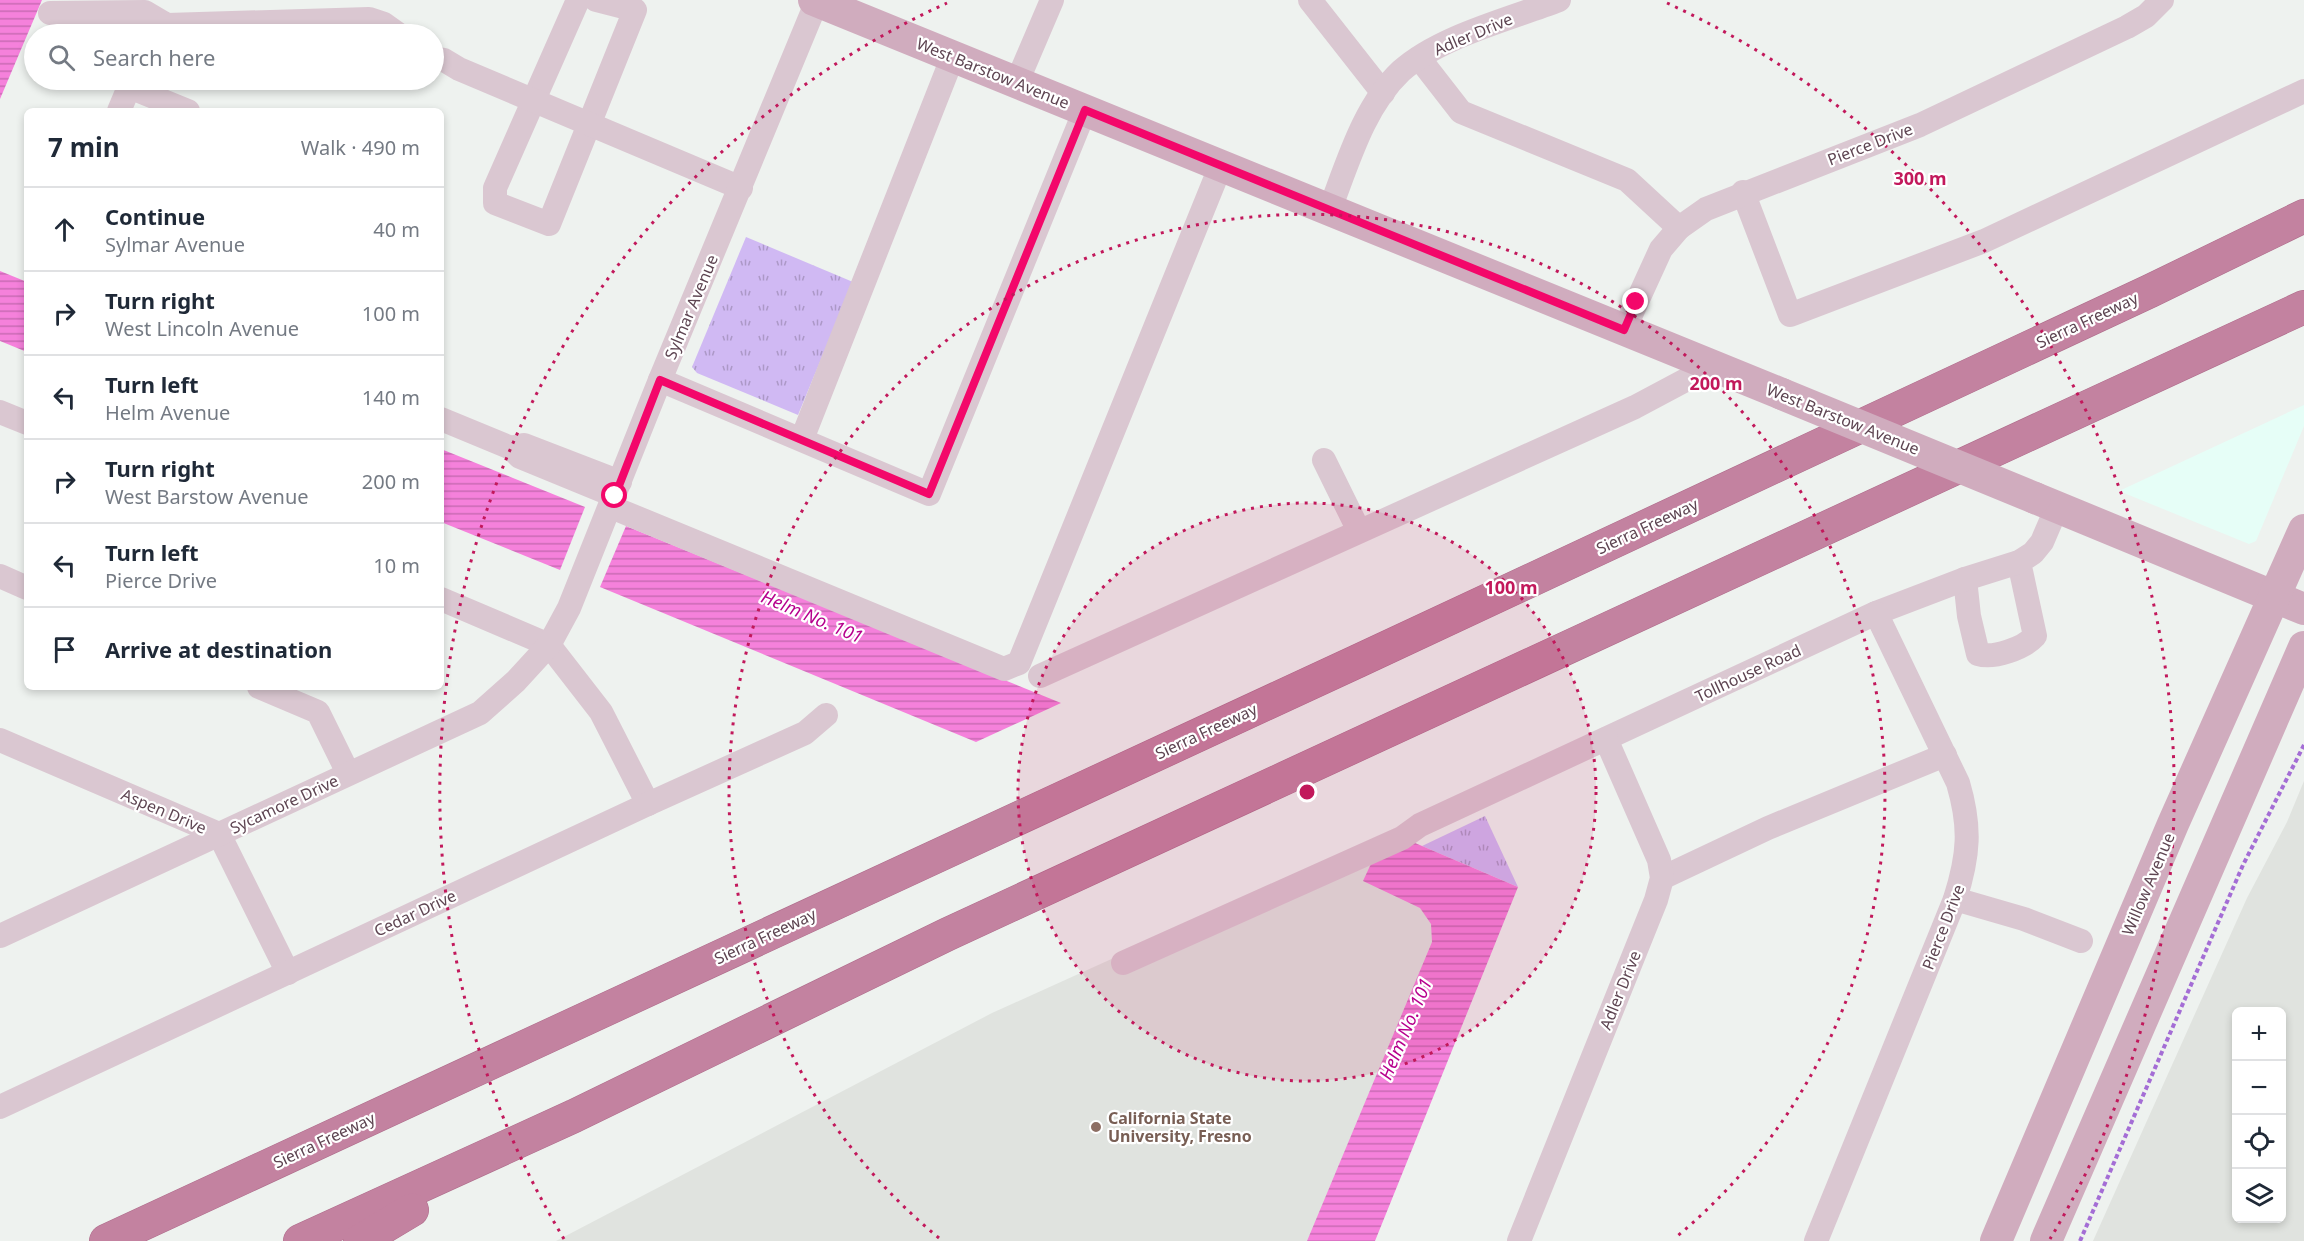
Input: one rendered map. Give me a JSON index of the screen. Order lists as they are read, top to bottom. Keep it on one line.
{"streets":{"highway":["Sierra Freeway"],"main road":["West Barstow Avenue","Willow Avenue"],"street":["Adler Drive","Pierce Drive","Sylmar Avenue","Tollhouse Road","Sycamore Drive","Aspen Drive","Cedar Drive"]},"crossings":[["Adler Drive","West Barstow Avenue"],["West Barstow Avenue","Pierce Drive"],["West Barstow Avenue","Sylmar Avenue"],["West Barstow Avenue","Tollhouse Road"],["West Barstow Avenue","Willow Avenue"],["Pierce Drive","Tollhouse Road"],["Sylmar Avenue","Sycamore Drive"],["Sycamore Drive","Aspen Drive"],["Aspen Drive","Cedar Drive"]],"water":["Helm No. 101"],"places":["California State University, Fresno"],"page":{"search":"Search here","heading":["7 min","Walk · 490 m"],"list":[["Continue","Sylmar Avenue","40 m"],["Turn right","West Lincoln Avenue","100 m"],["Turn left","Helm Avenue","140 m"],["Turn right","West Barstow Avenue","200 m"],["Turn left","Pierce Drive","10 m"],"Arrive at destination"],"map_buttons":["+","−"]},"rings":["300 m","200 m","100 m"]}
